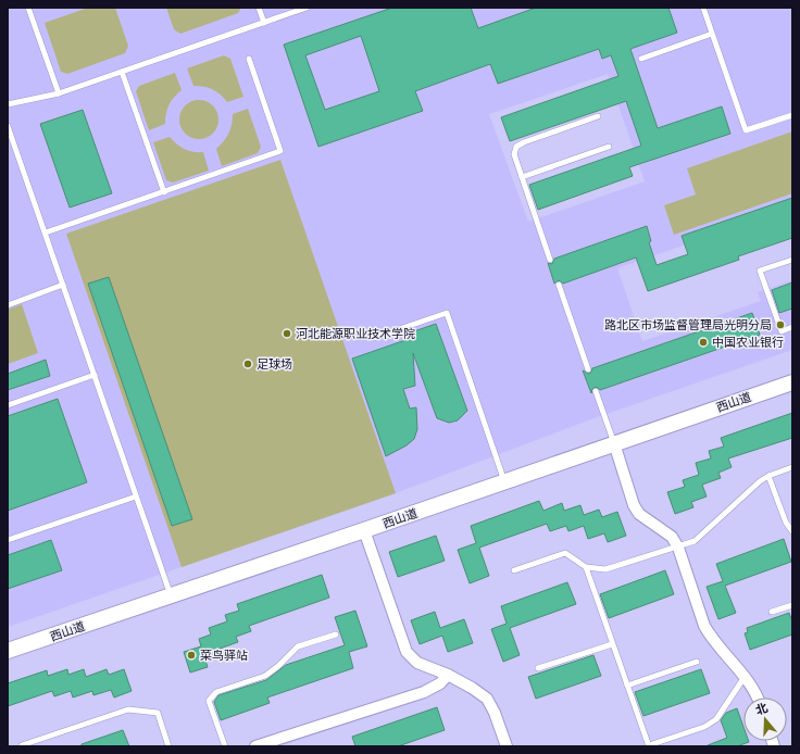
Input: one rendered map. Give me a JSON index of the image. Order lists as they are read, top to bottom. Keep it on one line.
{"streets":{"street":["西山道"]},"places":["路北区市场监督管理局光明分局","河北能源职业技术学院","中国农业银行","足球场","菜鸟驿站"],"north":"top"}
